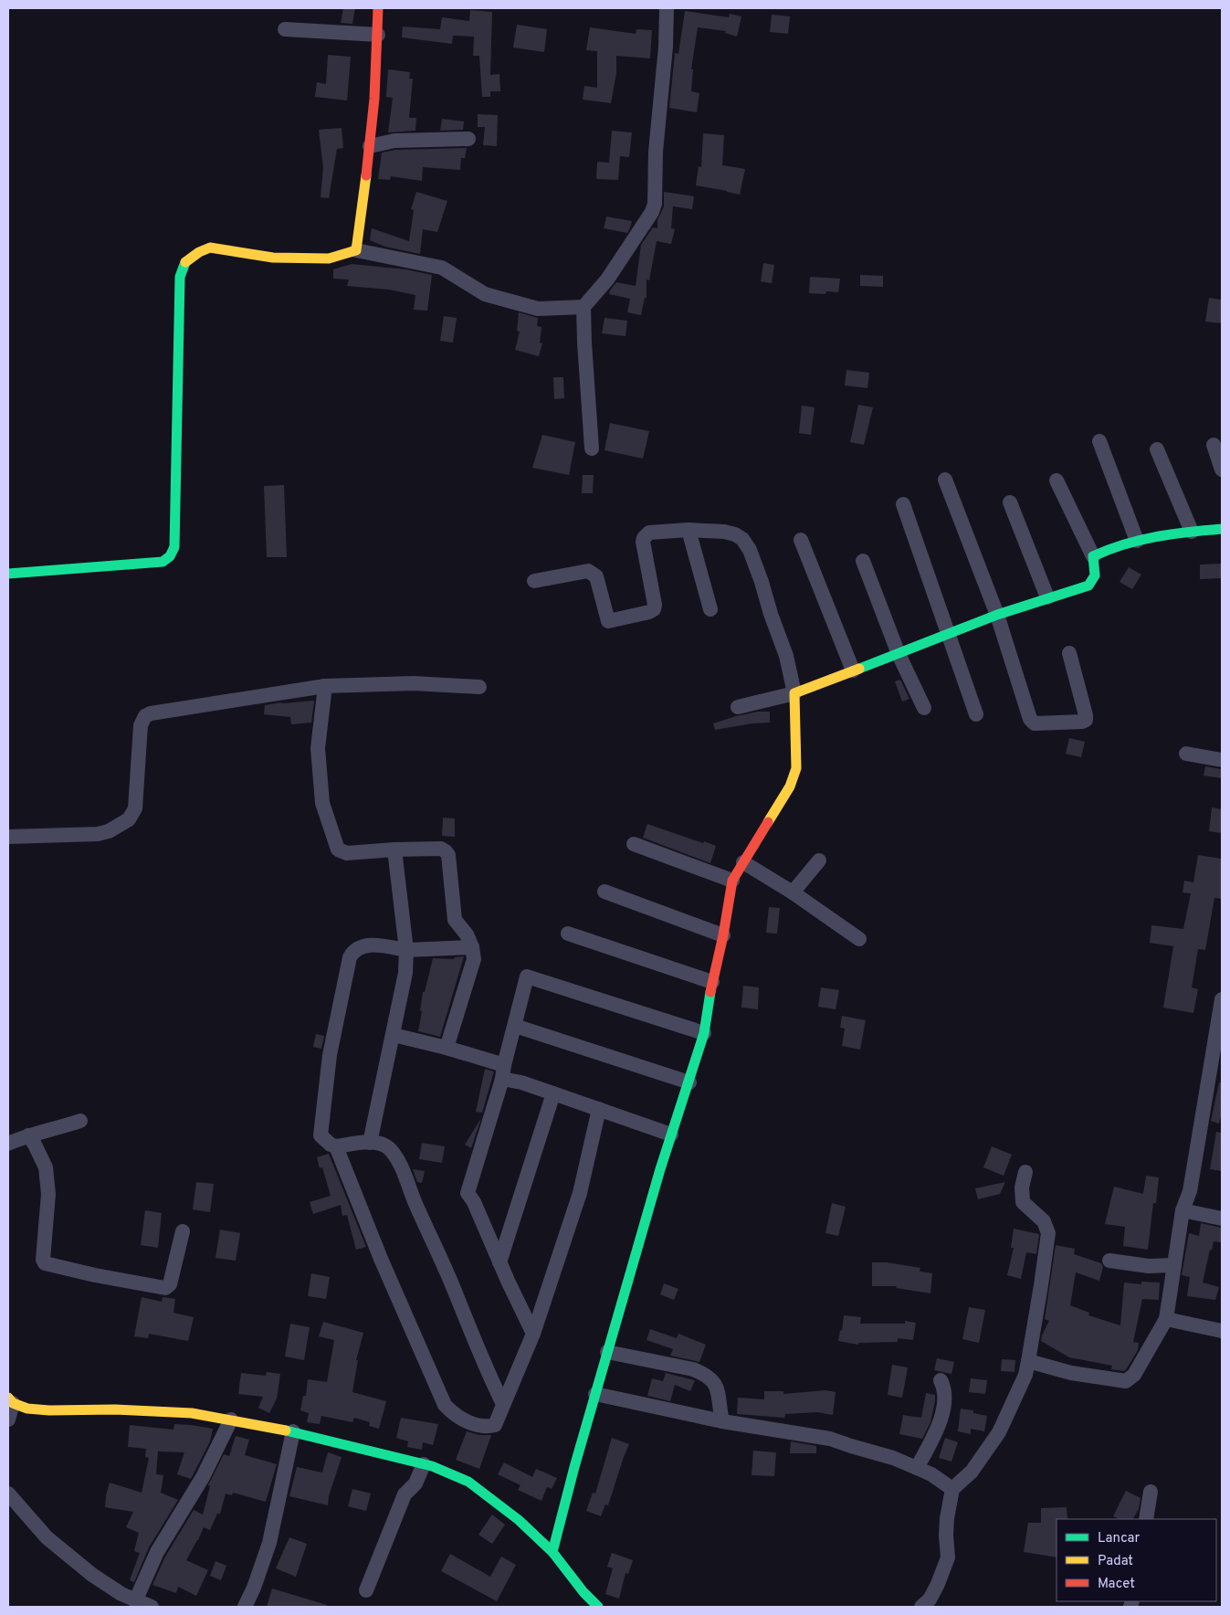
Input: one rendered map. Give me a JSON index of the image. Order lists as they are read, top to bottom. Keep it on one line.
{"legend":["Lancar","Padat","Macet"]}
